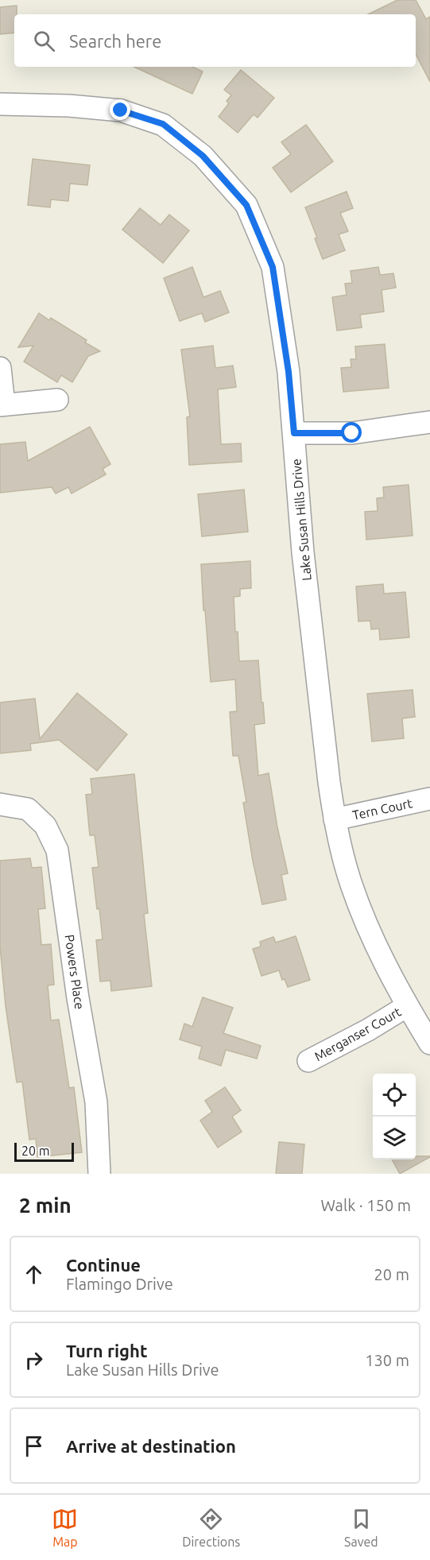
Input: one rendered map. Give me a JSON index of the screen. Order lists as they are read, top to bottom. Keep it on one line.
{"streets":{"street":["Lake Susan Hills Drive","Tern Court","Powers Place","Merganser Court"]},"crossings":[["Lake Susan Hills Drive","Tern Court"],["Lake Susan Hills Drive","Merganser Court"]],"scale_bar":"20 m","page":{"search":"Search here","scale":"20 m","heading":["2 min","Walk · 150 m"],"list":[["Continue","Flamingo Drive","20 m"],["Turn right","Lake Susan Hills Drive","130 m"],"Arrive at destination"],"nav":["Map","Directions","Saved"]}}
